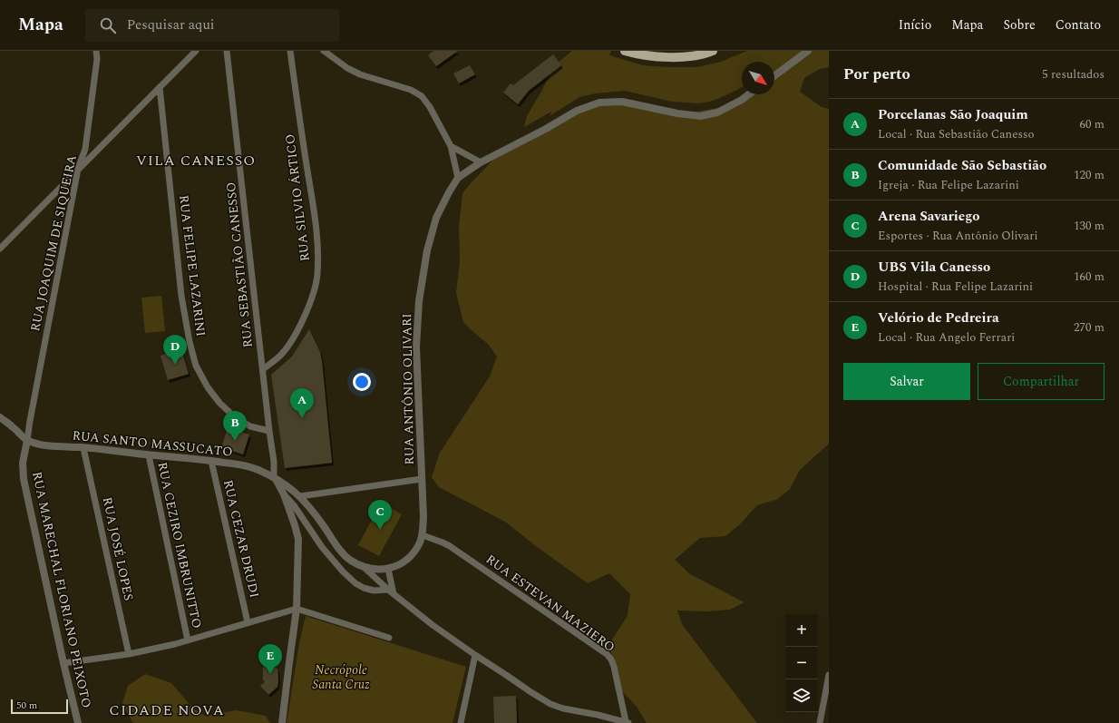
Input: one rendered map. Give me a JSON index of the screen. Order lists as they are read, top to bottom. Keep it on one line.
{"streets":{"street":["RUA SILVIO ÁRTICO","RUA JOAQUIM DE SIQUEIRA","RUA SEBASTIÃO CANESSO","RUA FELIPE LAZARINI","RUA ANTÔNIO OLIVARI","RUA SANTO MASSUCATO","RUA CEZAR DRUDI","RUA CEZIRO IMBRUNITTO","RUA JOSÉ LOPES","RUA MARECHAL FLORIANO PEIXOTO","RUA ESTEVAN MAZIERO"]},"crossings":[["RUA SILVIO ÁRTICO","RUA SEBASTIÃO CANESSO"],["RUA JOAQUIM DE SIQUEIRA","RUA SANTO MASSUCATO"],["RUA JOAQUIM DE SIQUEIRA","RUA MARECHAL FLORIANO PEIXOTO"],["RUA SEBASTIÃO CANESSO","RUA FELIPE LAZARINI"],["RUA SEBASTIÃO CANESSO","RUA ANTÔNIO OLIVARI"],["RUA SEBASTIÃO CANESSO","RUA SANTO MASSUCATO"],["RUA ANTÔNIO OLIVARI","RUA SANTO MASSUCATO"],["RUA ANTÔNIO OLIVARI","RUA ESTEVAN MAZIERO"],["RUA SANTO MASSUCATO","RUA CEZAR DRUDI"],["RUA SANTO MASSUCATO","RUA CEZIRO IMBRUNITTO"],["RUA SANTO MASSUCATO","RUA JOSÉ LOPES"],["RUA SANTO MASSUCATO","RUA MARECHAL FLORIANO PEIXOTO"]],"districts":["VILA CANESSO","CIDADE NOVA"],"parks":["Necrópole Santa Cruz"],"scale_bar":"50 m","north":"bottom right","page":{"header":"Mapa","search":"Pesquisar aqui","nav":["Início","Mapa","Sobre","Contato"],"heading":["Por perto","5 resultados"],"list":[{"mark":"A","name":"Porcelanas São Joaquim","note":"Local · Rua Sebastião Canesso","value":"60 m"},{"mark":"B","name":"Comunidade São Sebastião","note":"Igreja · Rua Felipe Lazarini","value":"120 m"},{"mark":"C","name":"Arena Savariego","note":"Esportes · Rua Antônio Olivari","value":"130 m"},{"mark":"D","name":"UBS Vila Canesso","note":"Hospital · Rua Felipe Lazarini","value":"160 m"},{"mark":"E","name":"Velório de Pedreira","note":"Local · Rua Angelo Ferrari","value":"270 m"}],"pins":["D","A","B","C","E"],"buttons":["Salvar","Compartilhar"],"map_buttons":["+","−"],"scale":"50 m"}}
